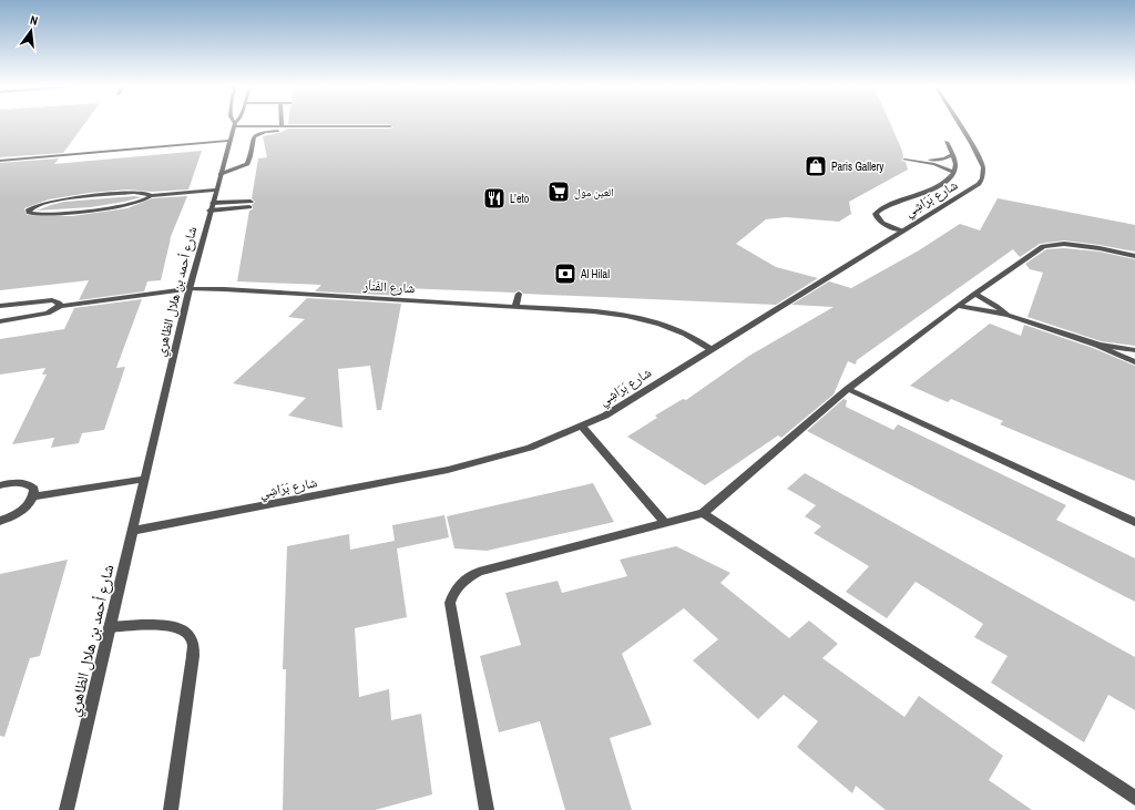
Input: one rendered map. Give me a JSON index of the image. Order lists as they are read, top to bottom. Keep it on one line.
{"streets":{"street":["شارع بَرَاشِي","شارع الفَناَر","شارع أحمد بن هلال الظاهري"]},"crossings":[["شارع بَرَاشِي","شارع الفَناَر"],["شارع بَرَاشِي","شارع أحمد بن هلال الظاهري"],["شارع الفَناَر","شارع أحمد بن هلال الظاهري"]],"places":{"shop":["Paris Gallery"],"supermarket":["العين مول"],"restaurant":["L’eto"],"bank":["Al Hilal"]},"north":"top"}
